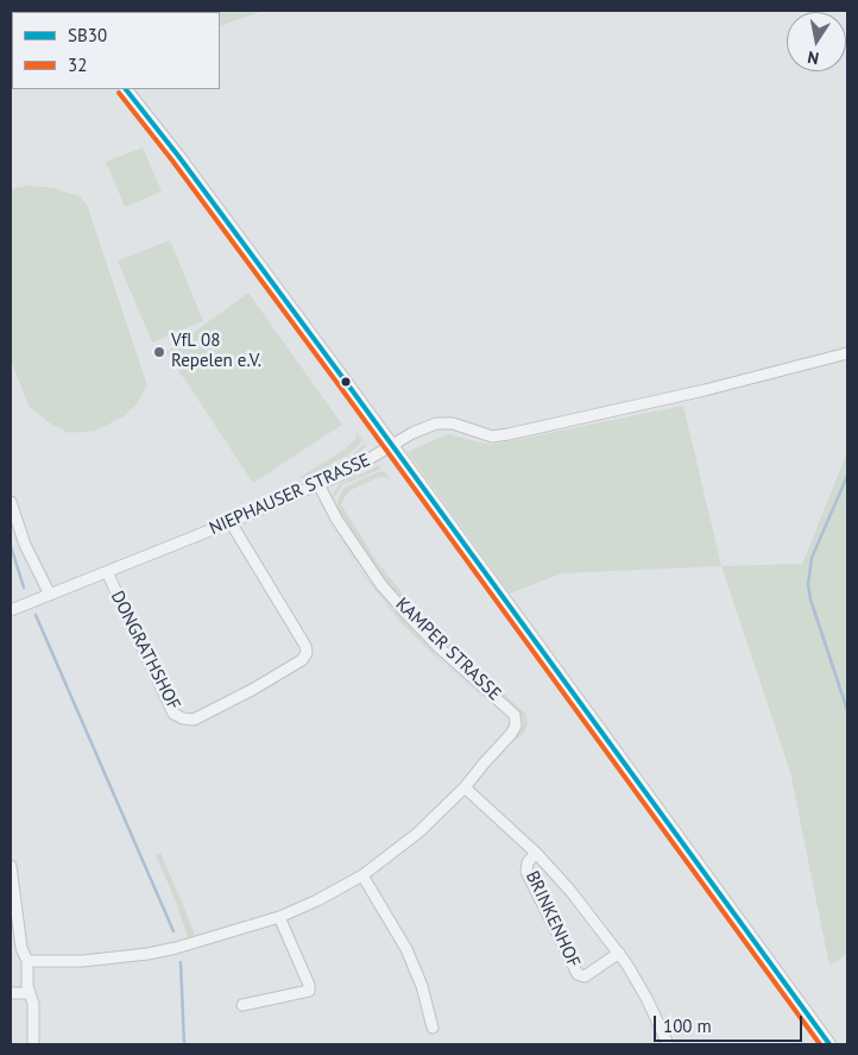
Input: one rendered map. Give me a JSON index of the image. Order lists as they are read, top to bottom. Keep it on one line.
{"streets":{"street":["NIEPHAUSER STRASSE","KAMPER STRASSE","DONGRATHSHOF","BRINKENHOF"]},"crossings":[["NIEPHAUSER STRASSE","KAMPER STRASSE"],["NIEPHAUSER STRASSE","DONGRATHSHOF"],["KAMPER STRASSE","BRINKENHOF"]],"places":["VfL 08 Repelen e.V."],"lines":["transit line SB30","transit line 32"],"legend":["SB30","32"],"scale_bar":"100 m","north":"bottom"}
